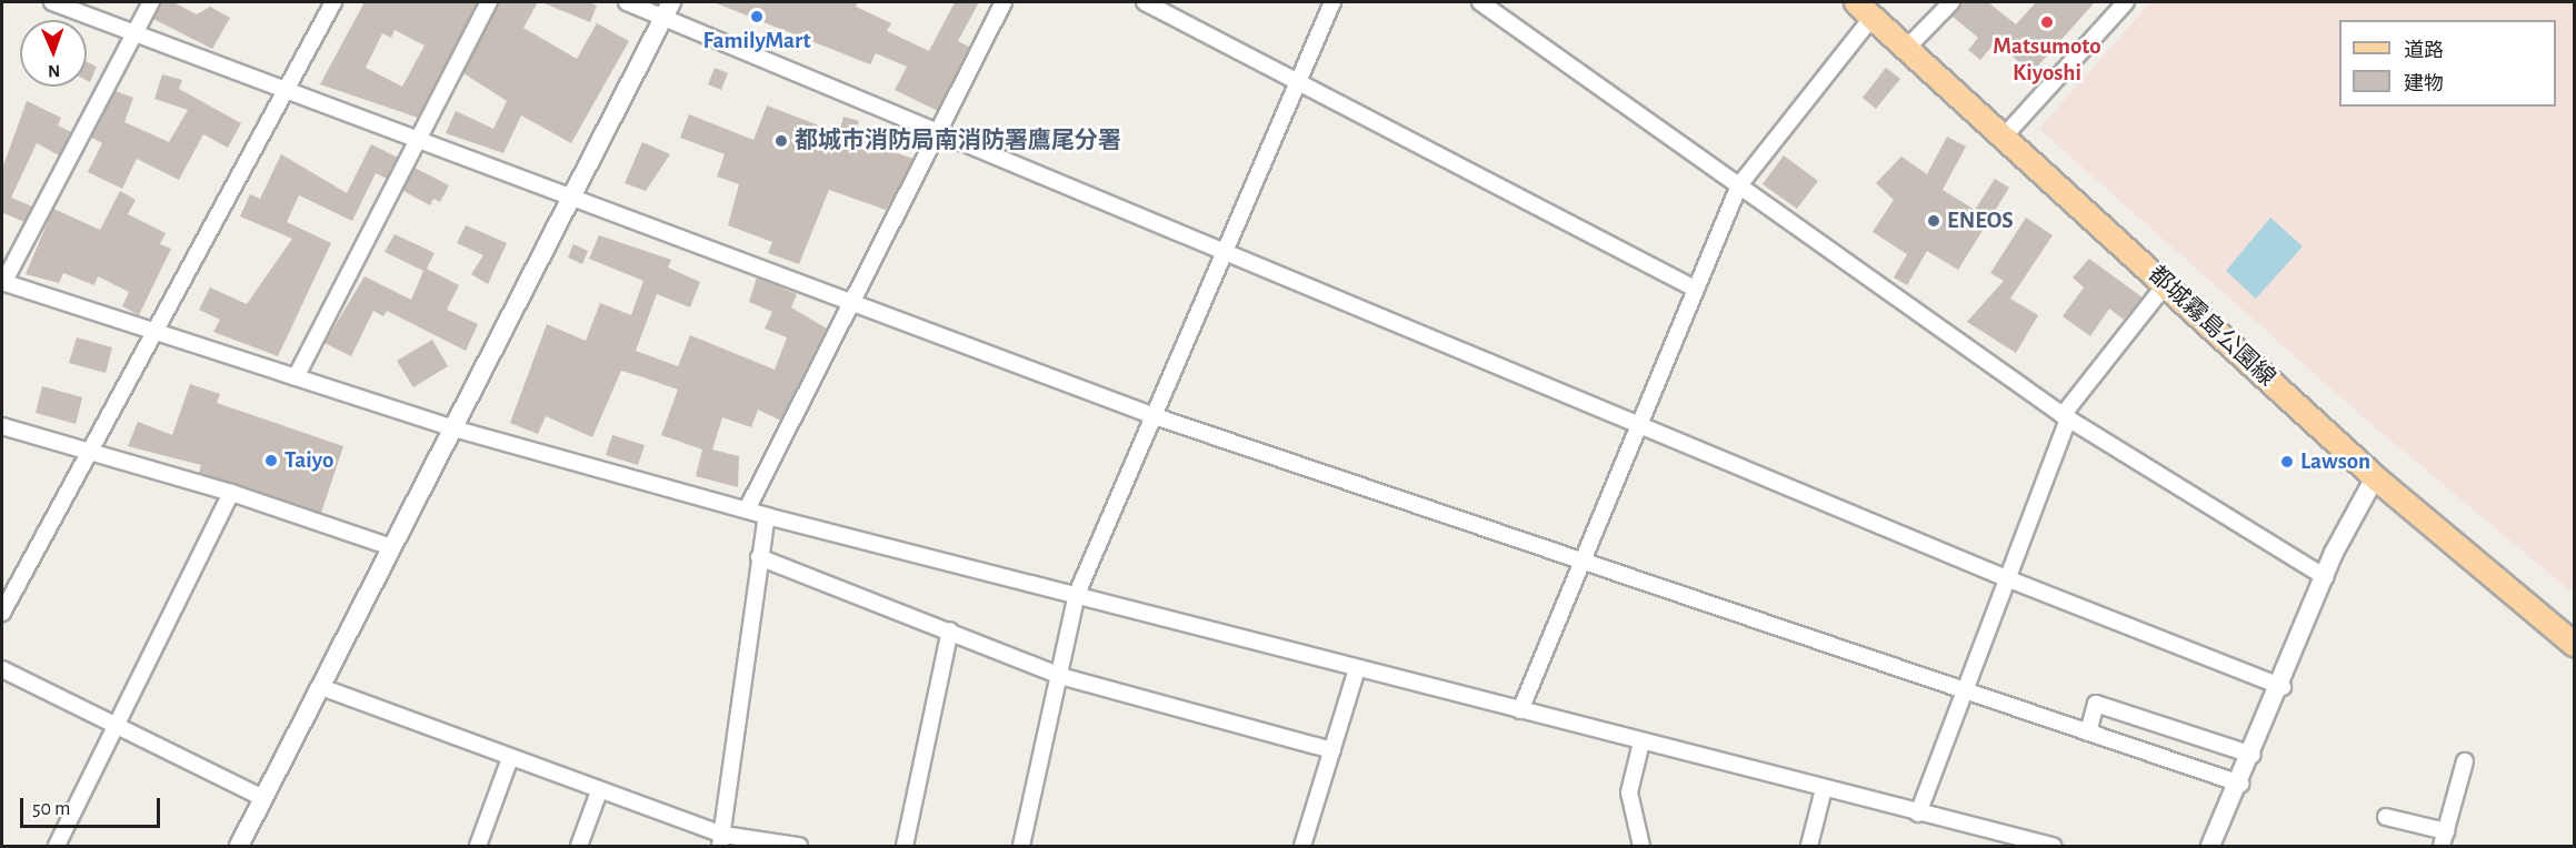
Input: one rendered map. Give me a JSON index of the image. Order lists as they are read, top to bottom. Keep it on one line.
{"streets":{"main road":["都城霧島公園線"]},"places":["FamilyMart","Matsumoto Kiyoshi","都城市消防局南消防署鷹尾分署","ENEOS","Taiyo","Lawson"],"legend":["道路","建物"],"scale_bar":"50 m","north":"bottom"}
